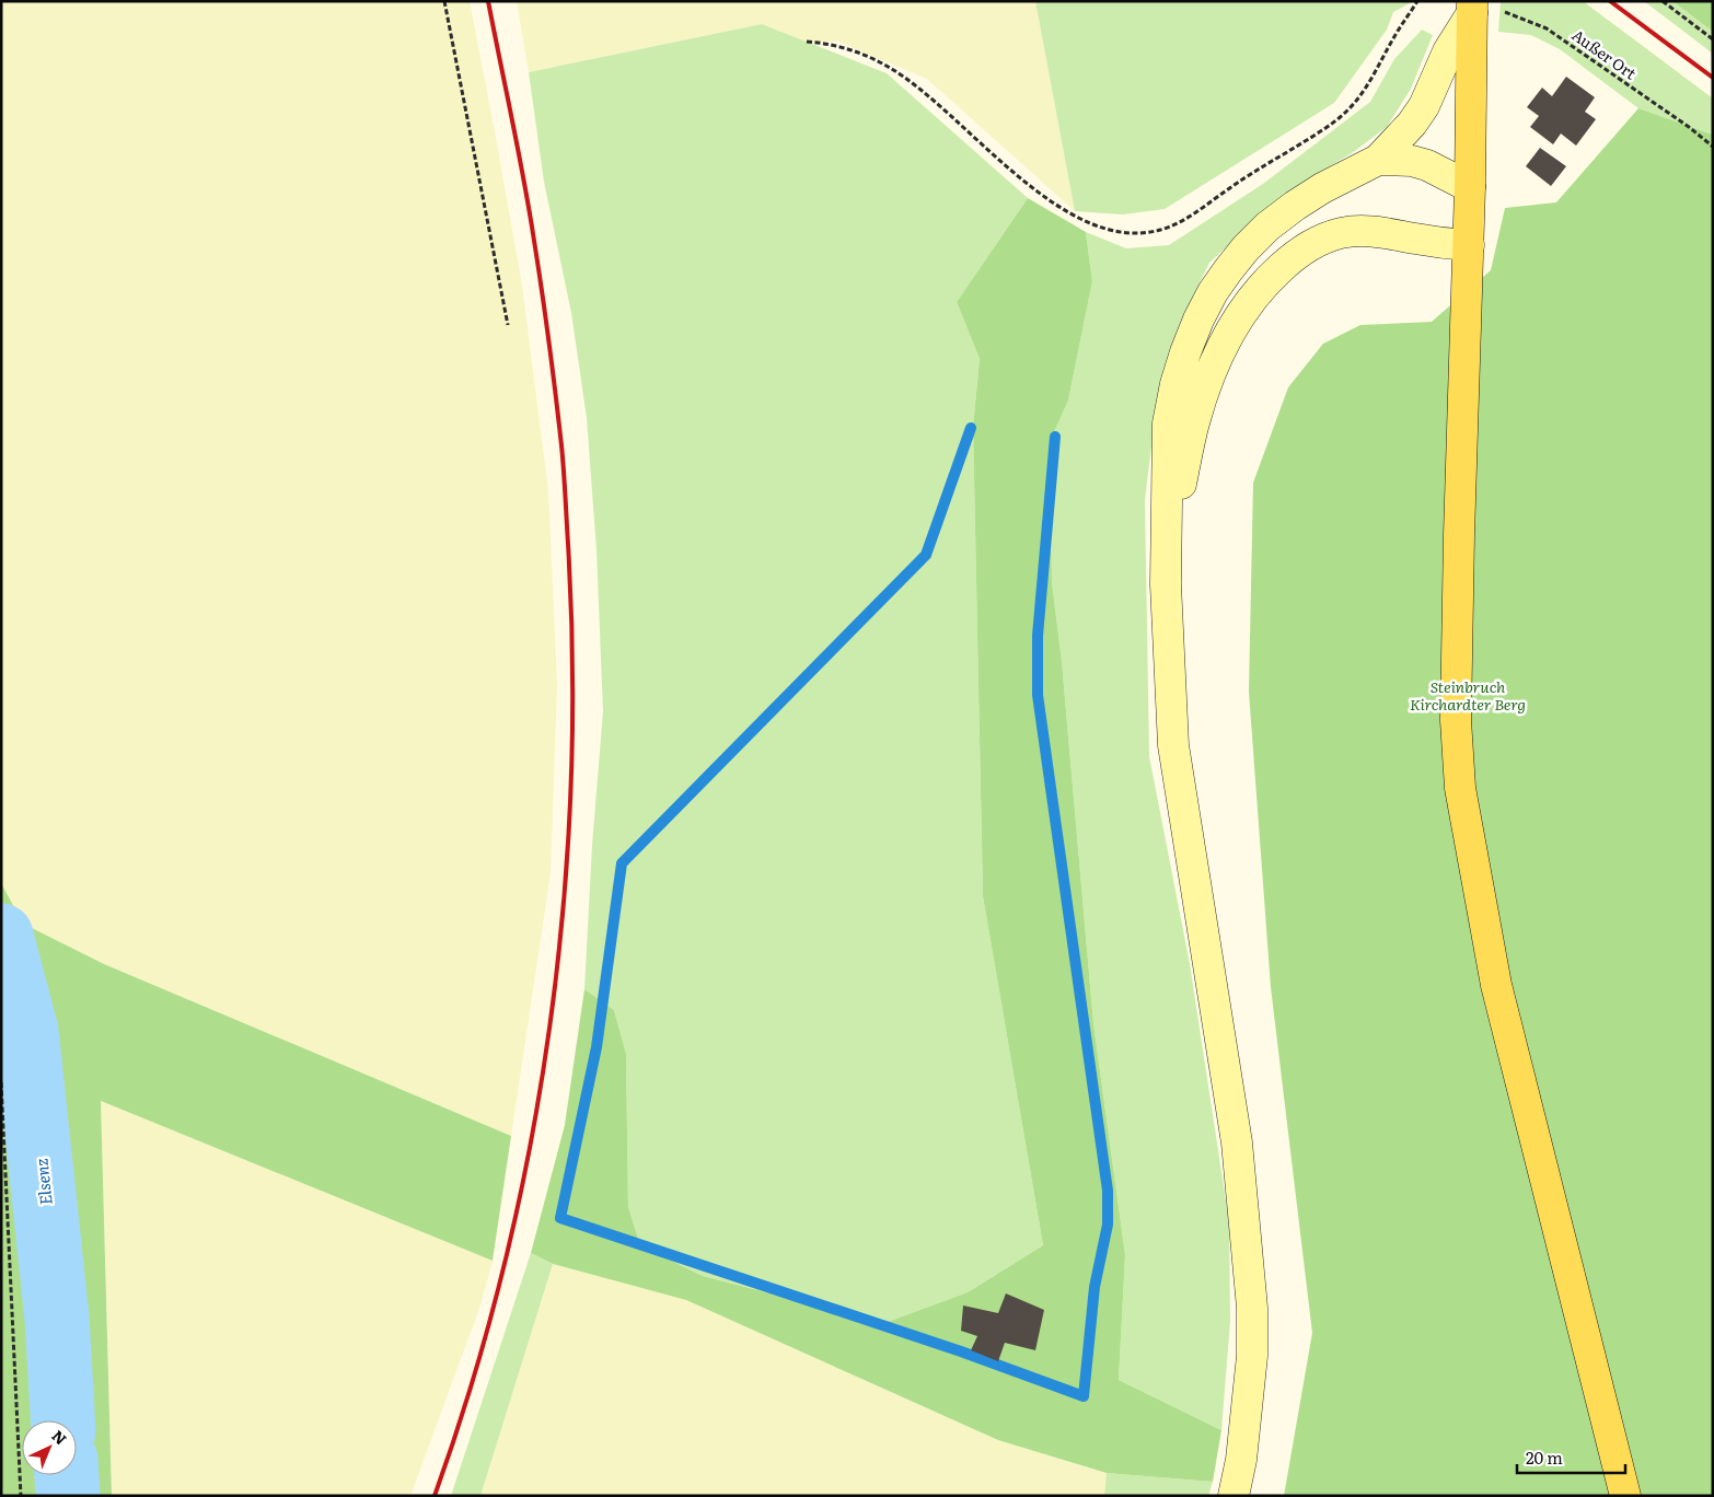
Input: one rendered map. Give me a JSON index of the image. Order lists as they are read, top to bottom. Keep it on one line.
{"streets":{"path":["Außer Ort"]},"water":["Elsenz"],"parks":["Steinbruch Kirchardter Berg"],"scale_bar":"20 m","north":"top right"}
